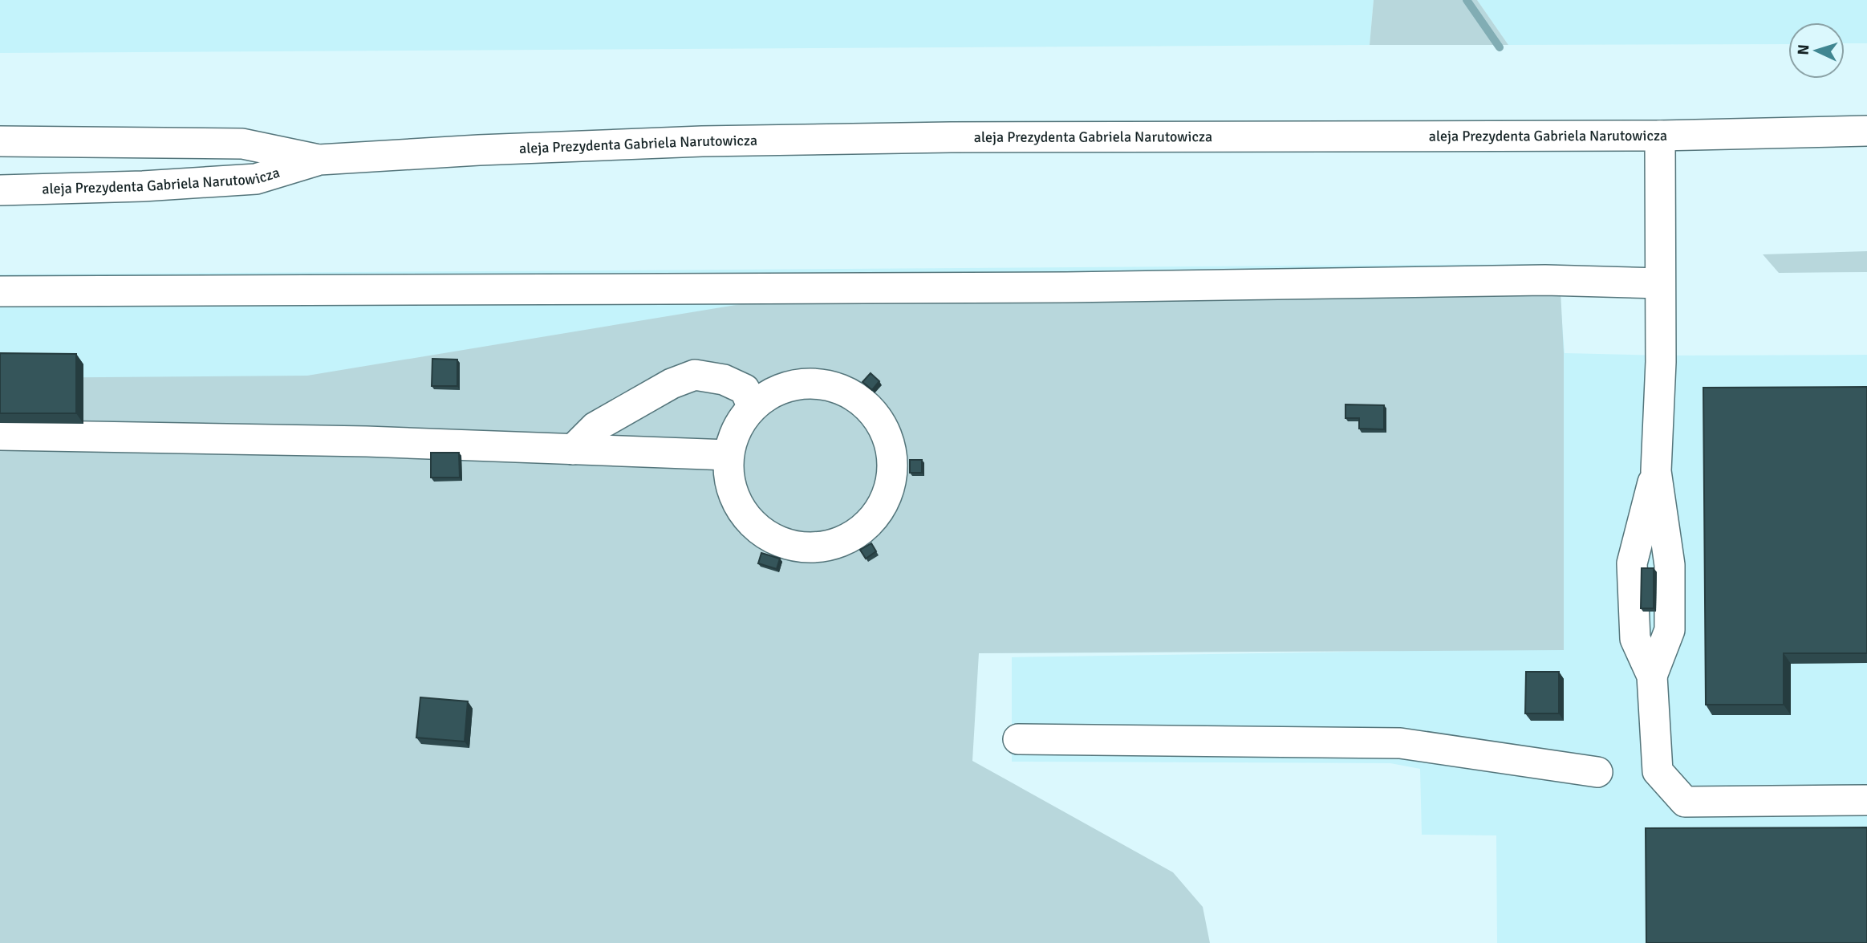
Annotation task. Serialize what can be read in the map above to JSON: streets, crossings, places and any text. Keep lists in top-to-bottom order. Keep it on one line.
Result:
{"streets":{"street":["aleja Prezydenta Gabriela Narutowicza"]},"north":"left"}
